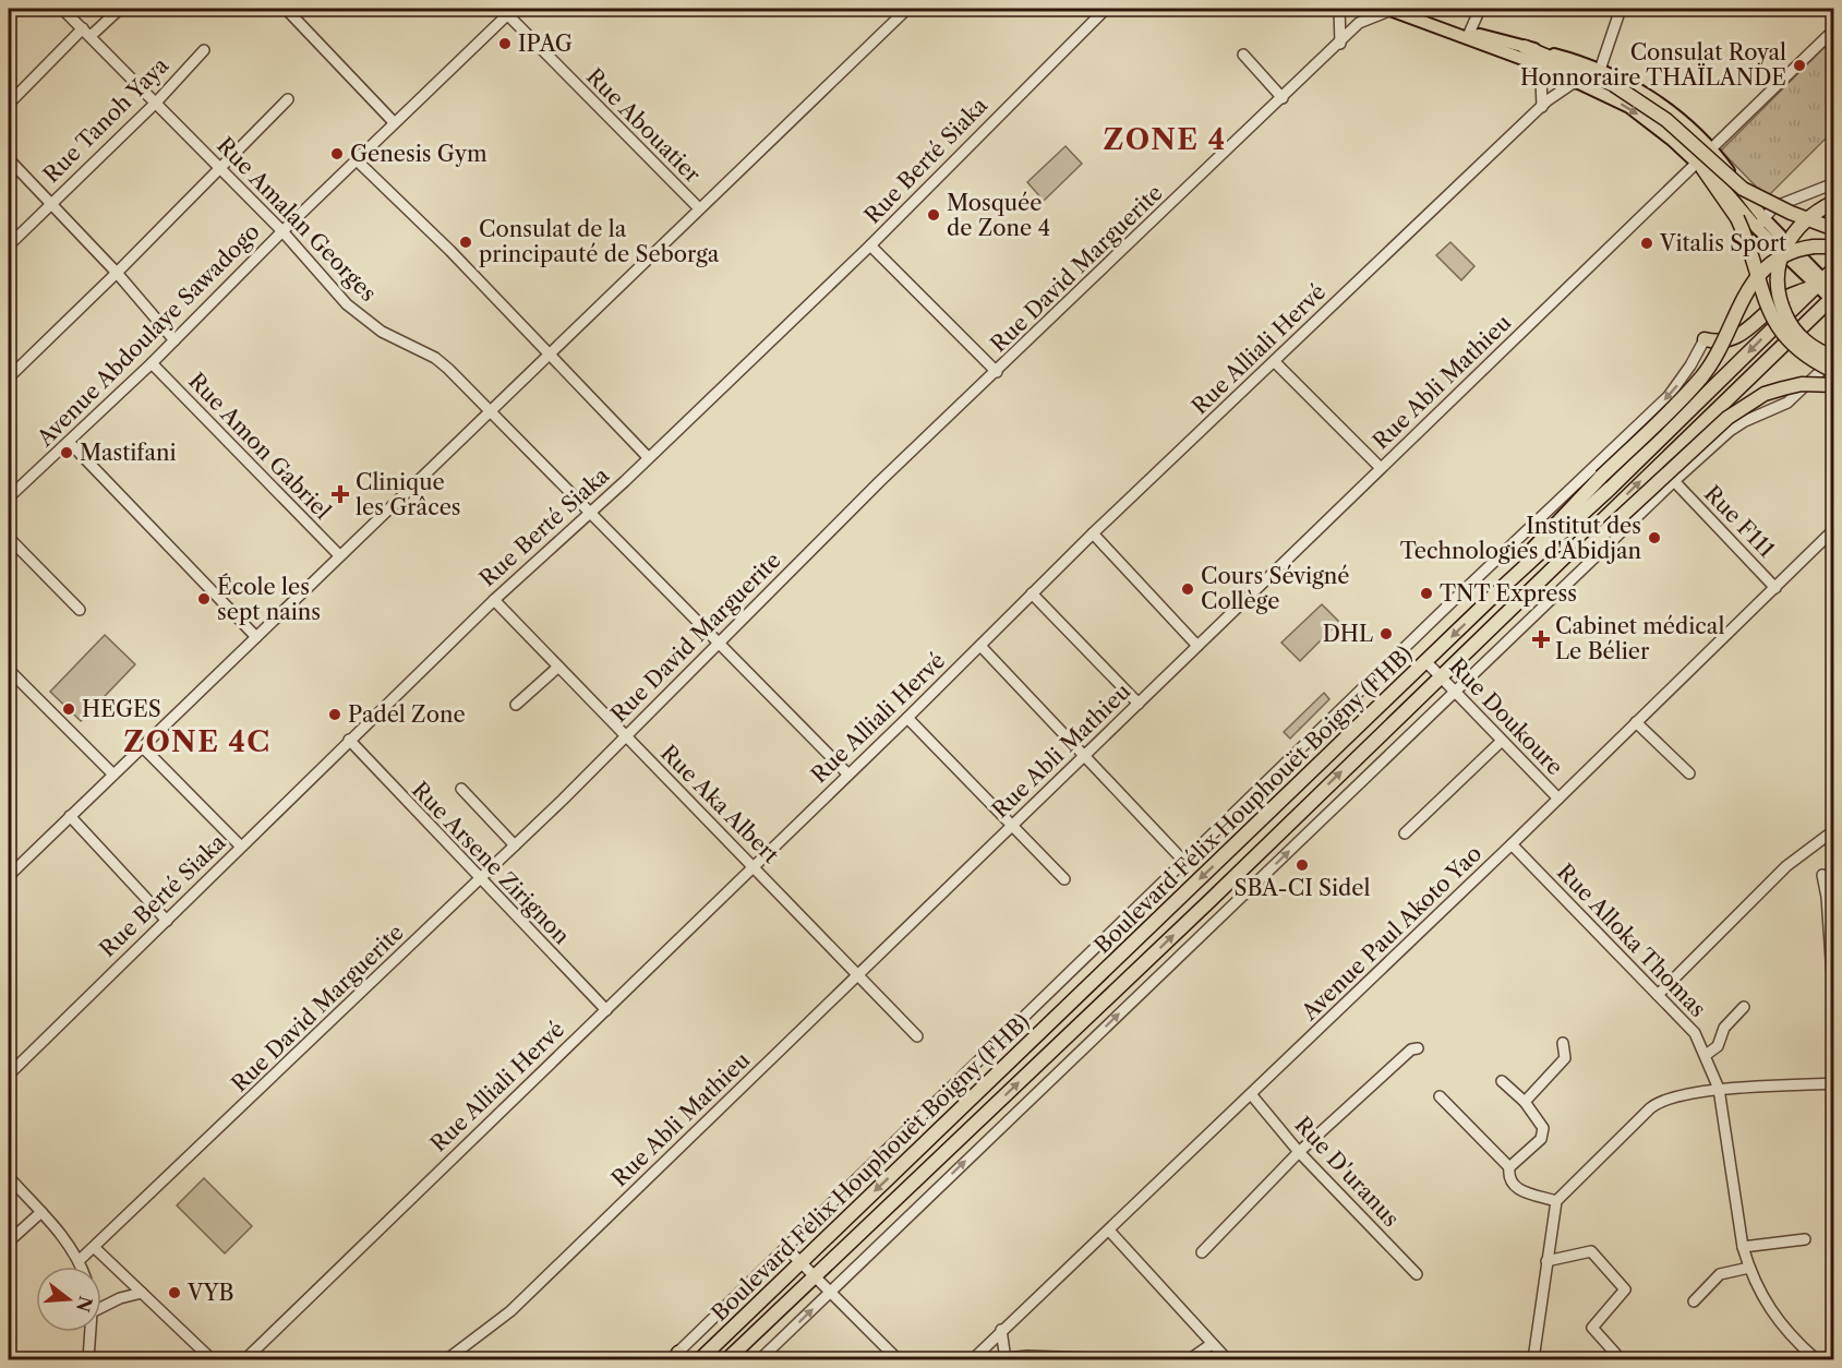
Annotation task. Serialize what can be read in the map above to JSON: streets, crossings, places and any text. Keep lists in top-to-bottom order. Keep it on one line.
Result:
{"streets":{"highway":["Boulevard Félix Houphouët Boigny (FHB)"],"street":["Rue Tanoh Yaya","Rue Abouatier","Rue Berté Siaka","Rue Amalan Georges","Rue David Marguerite","Avenue Abdoulaye Sawadogo","Rue Alliali Hervé","Rue Abli Mathieu","Rue Amon Gabriel","Rue F111","Rue Doukoure","Rue Aka Albert","Rue Arsene Zirignon","Avenue Paul Akoto Yao","Rue Alloka Thomas","Rue D'uranus"]},"crossings":[["Rue Tanoh Yaya","Rue Amalan Georges"],["Rue Abouatier","Avenue Abdoulaye Sawadogo"],["Rue Berté Siaka","Rue Amalan Georges"],["Rue Berté Siaka","Rue Aka Albert"],["Rue Berté Siaka","Rue Arsene Zirignon"],["Rue Amalan Georges","Rue David Marguerite"],["Rue Amalan Georges","Avenue Abdoulaye Sawadogo"],["Rue Amalan Georges","Rue Alliali Hervé"],["Rue David Marguerite","Rue Aka Albert"],["Rue David Marguerite","Rue Arsene Zirignon"],["Avenue Abdoulaye Sawadogo","Rue Amon Gabriel"],["Rue Alliali Hervé","Rue Aka Albert"],["Rue Alliali Hervé","Rue Arsene Zirignon"],["Rue Abli Mathieu","Rue Aka Albert"],["Rue F111","Avenue Paul Akoto Yao"],["Rue Doukoure","Boulevard Félix Houphouët Boigny (FHB)"],["Rue Doukoure","Avenue Paul Akoto Yao"],["Avenue Paul Akoto Yao","Rue Alloka Thomas"],["Avenue Paul Akoto Yao","Rue D'uranus"]],"districts":["ZONE 4","ZONE 4C"],"places":{"other":["IPAG","Consulat Royal Honnoraire THAÏLANDE","Genesis Gym","Mosquée de Zone 4","Consulat de la principauté de Seborga","Vitalis Sport","Mastifani","Institut des Technologies d'Abidjan","Cours Sévigné Collège","TNT Express","École les sept nains","DHL","HEGES","Padel Zone","SBA-CI Sidel","VYB"],"health":["Clinique les Grâces","Cabinet médical Le Bélier"]},"north":"right"}
